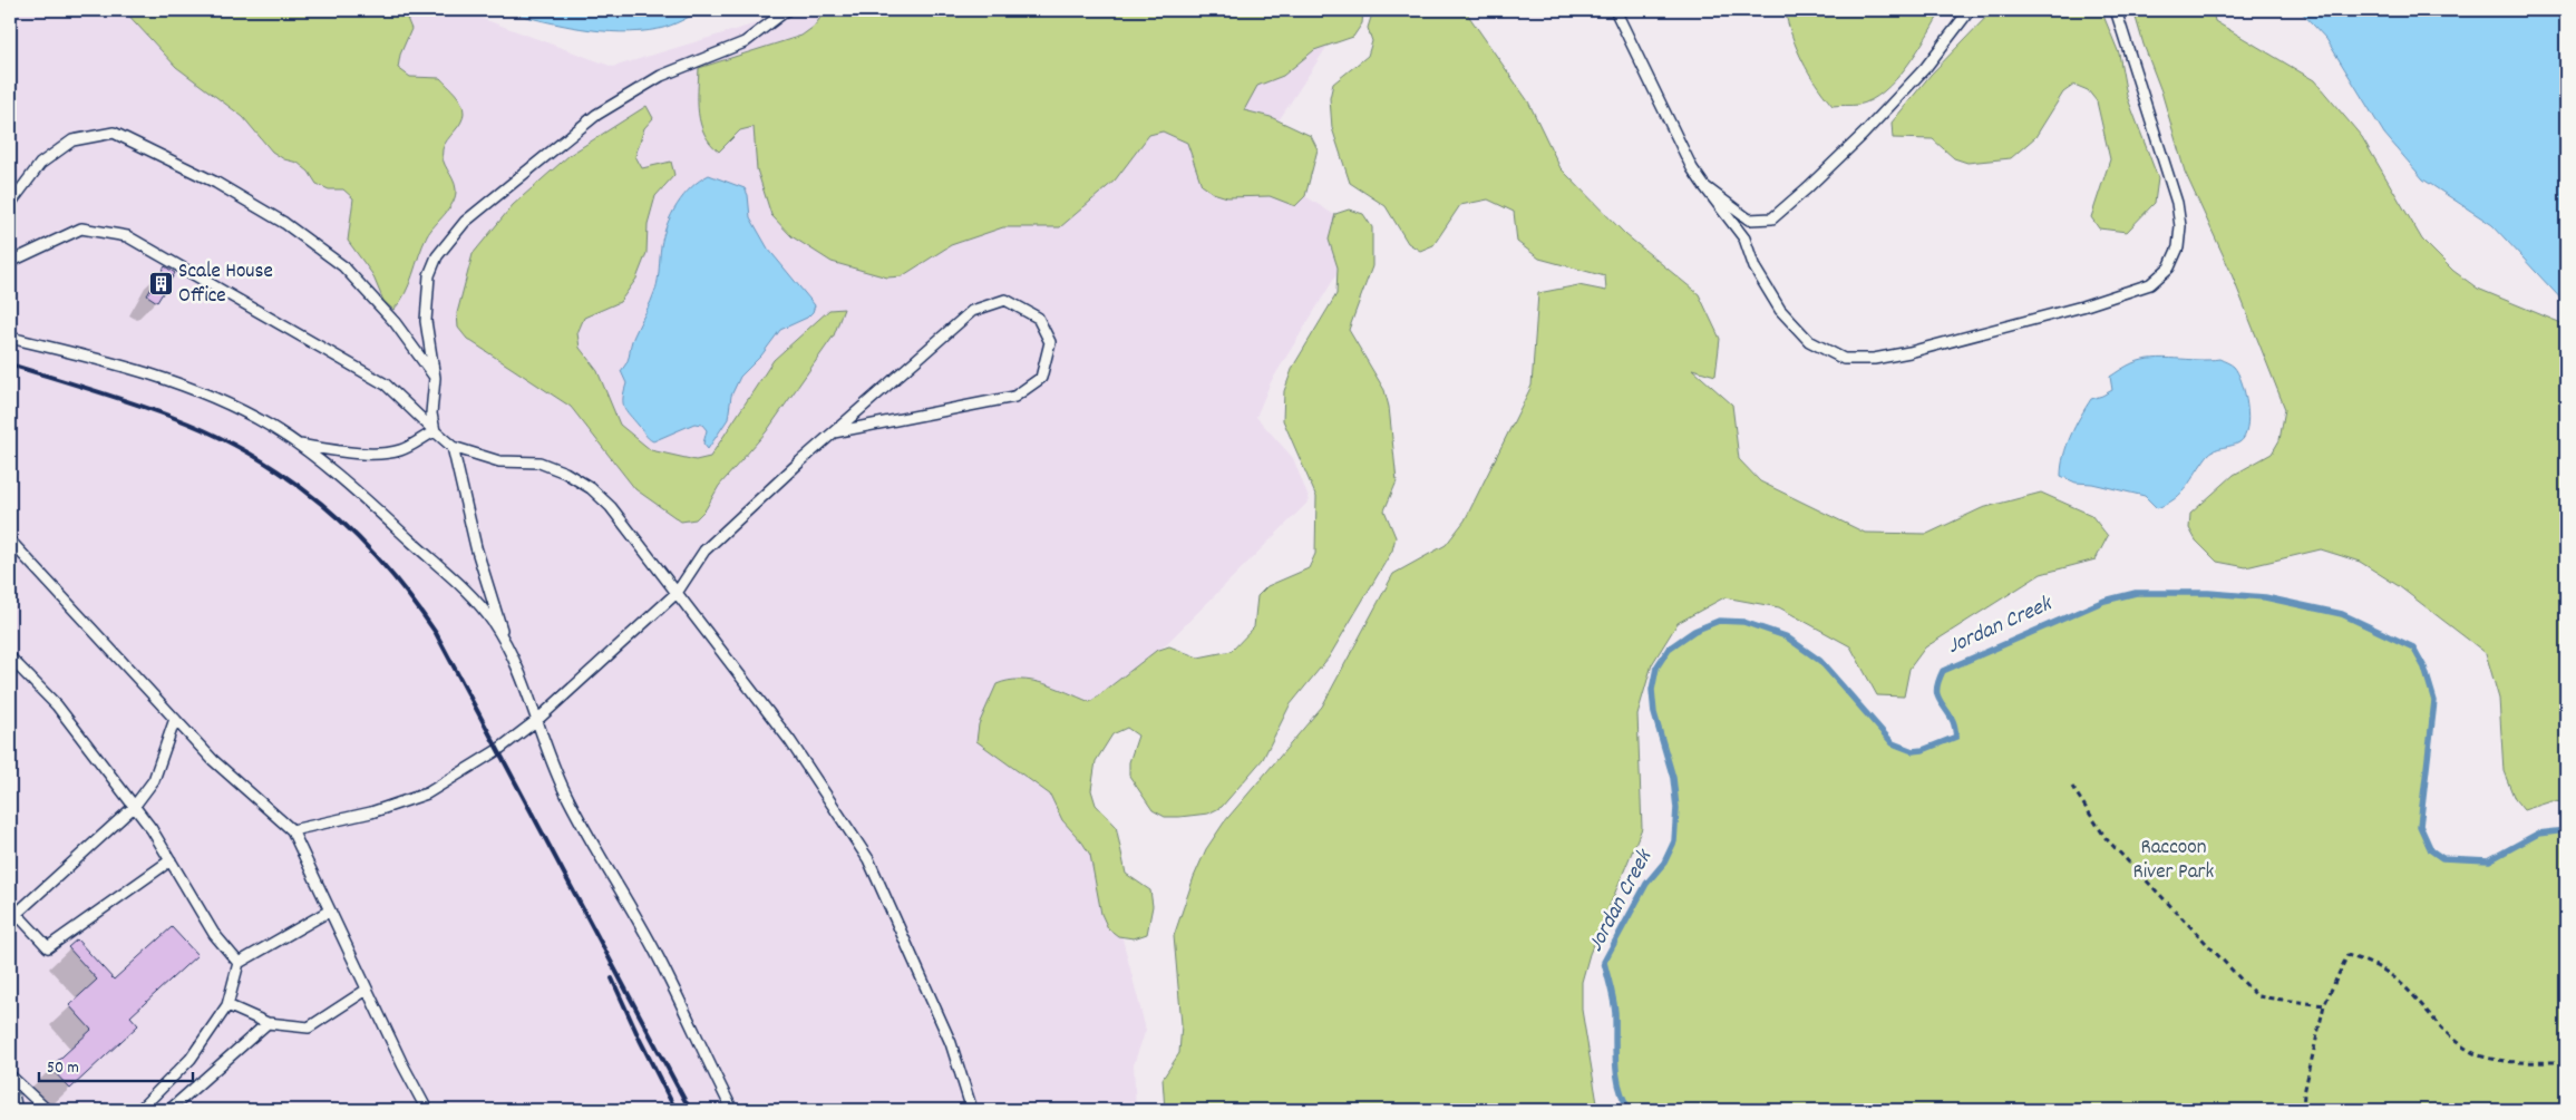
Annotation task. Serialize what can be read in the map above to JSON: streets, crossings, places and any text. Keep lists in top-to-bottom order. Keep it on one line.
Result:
{"water":["Jordan Creek"],"parks":["Raccoon River Park"],"places":{"building":["Scale House Office"]},"scale_bar":"50 m"}
